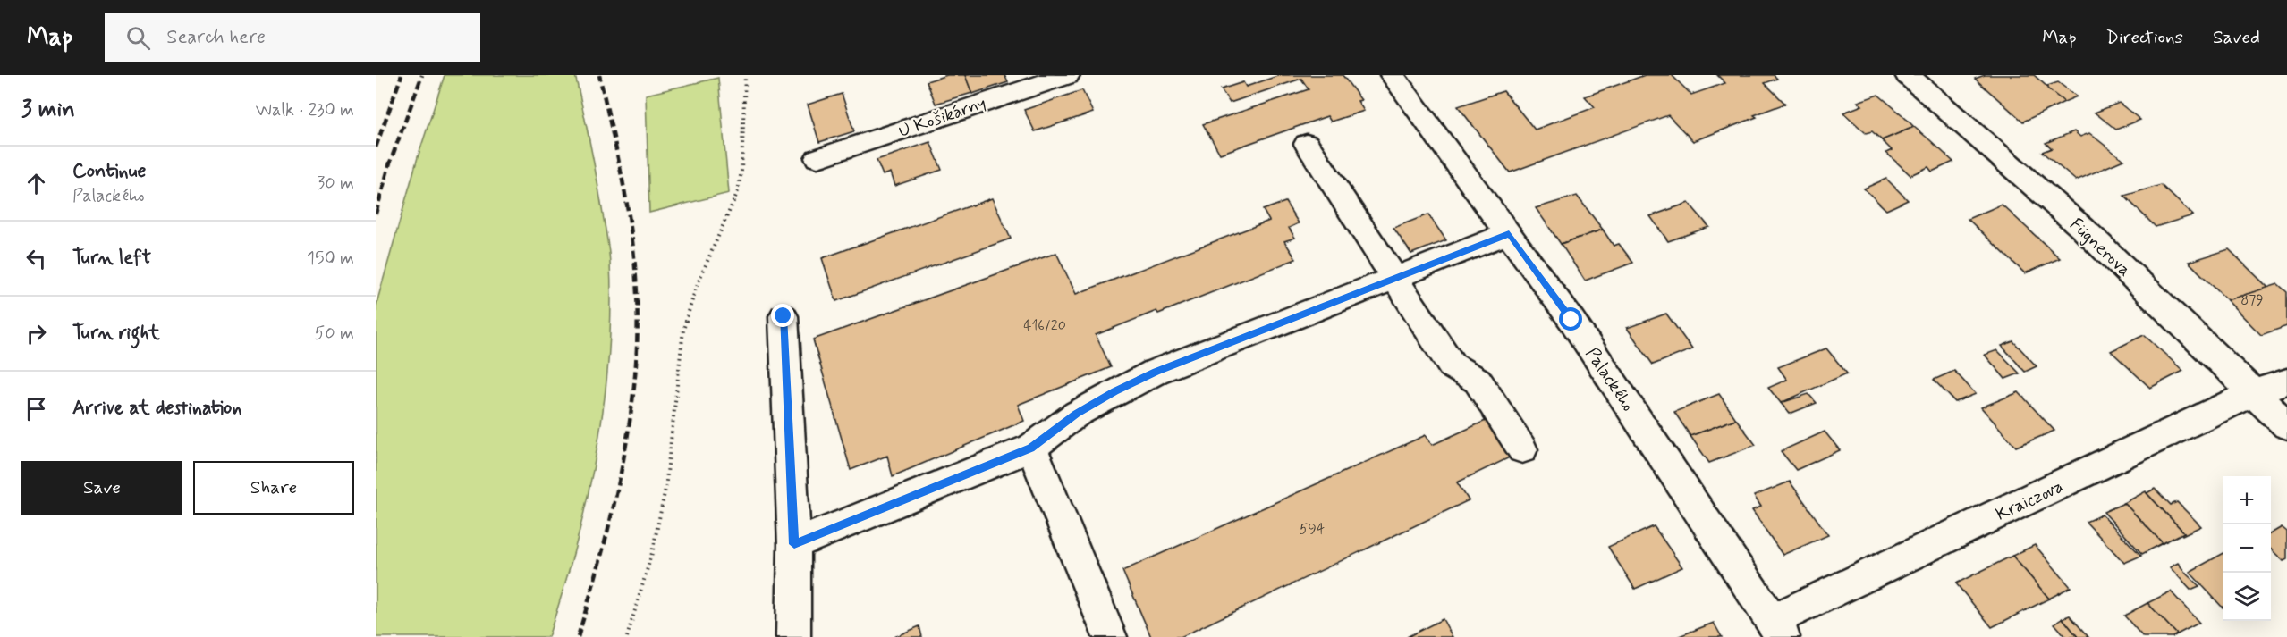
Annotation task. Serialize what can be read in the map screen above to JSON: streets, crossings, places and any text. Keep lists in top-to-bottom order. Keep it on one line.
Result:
{"streets":{"street":["U Košikárny","Fügnerova","Palackého","Kraiczova"]},"crossings":[["Fügnerova","Kraiczova"],["Palackého","Kraiczova"]],"house_numbers":["879","416/20","594"],"page":{"header":"Map","search":"Search here","nav":["Map","Directions","Saved"],"heading":["3 min","Walk · 230 m"],"list":[["Continue","Palackého","30 m"],["Turn left","150 m"],["Turn right","50 m"],"Arrive at destination"],"buttons":["Save","Share"],"map_buttons":["+","−"]}}
